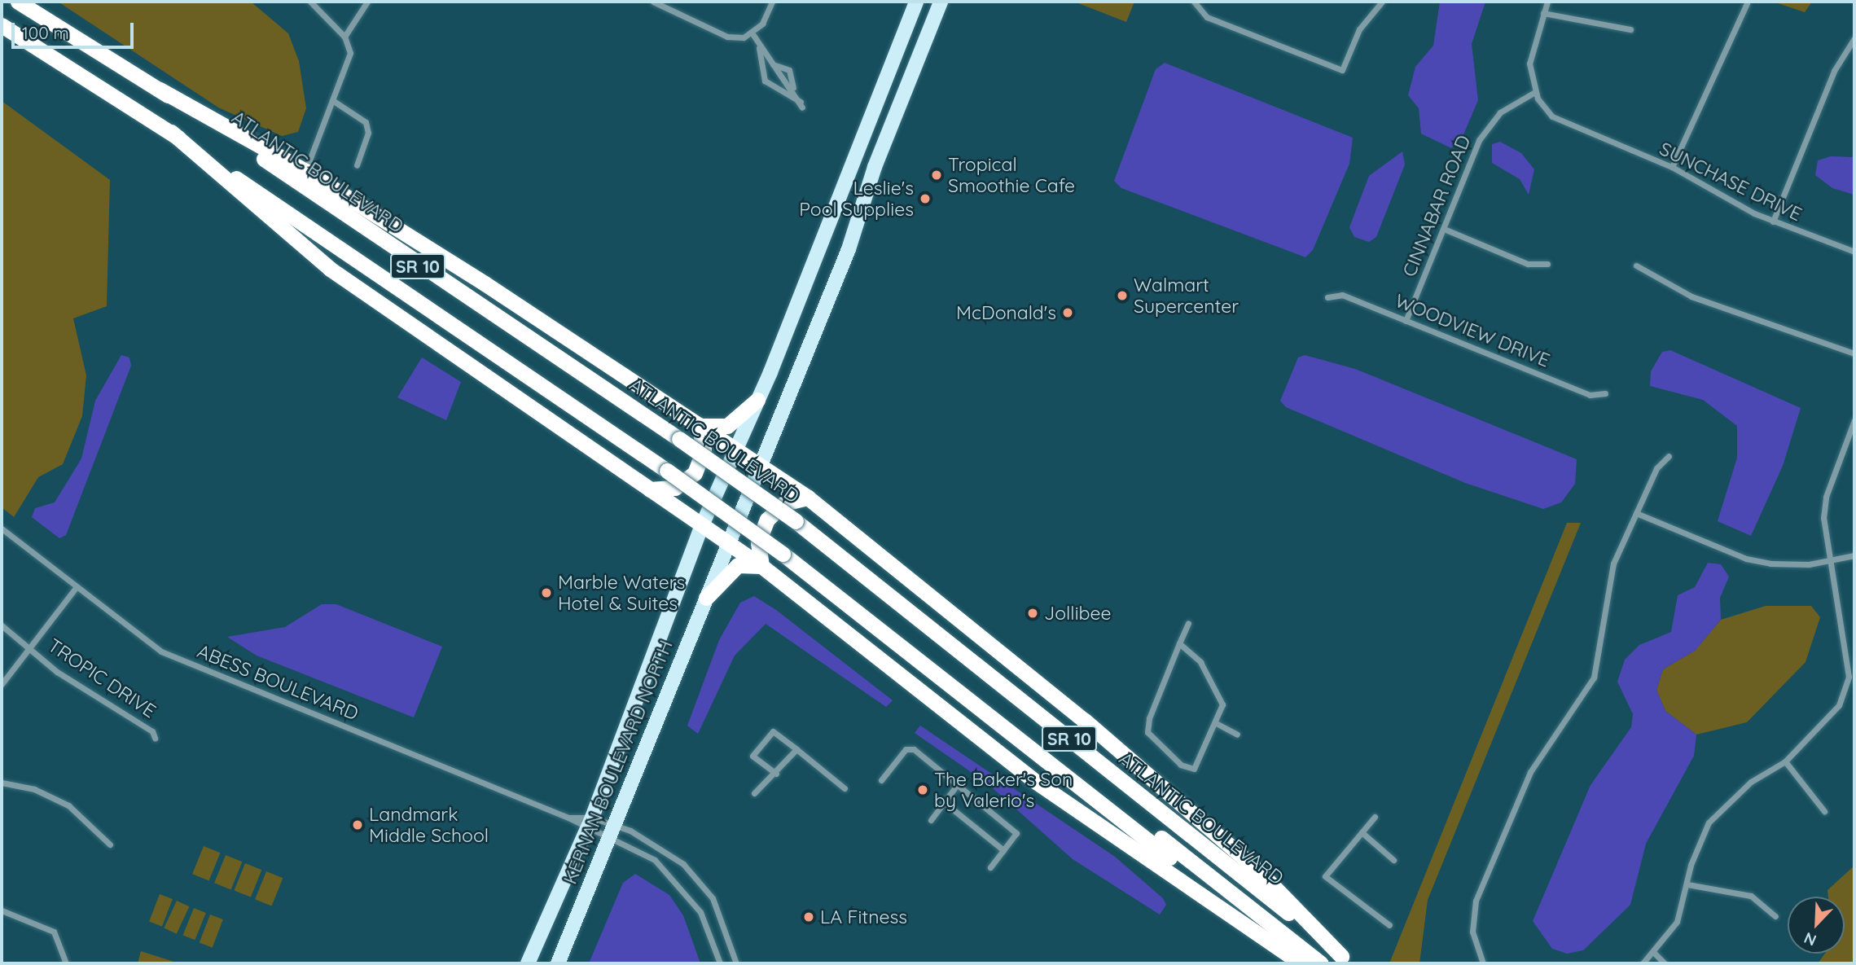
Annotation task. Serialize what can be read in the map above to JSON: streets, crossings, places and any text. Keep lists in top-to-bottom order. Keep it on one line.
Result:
{"streets":{"highway":["ATLANTIC BOULEVARD","SR 10"],"main road":["KERNAN BOULEVARD NORTH"],"street":["SUNCHASE DRIVE","CINNABAR ROAD","WOODVIEW DRIVE","TROPIC DRIVE","ABESS BOULEVARD"]},"crossings":[["SUNCHASE DRIVE","CINNABAR ROAD"],["CINNABAR ROAD","WOODVIEW DRIVE"],["ABESS BOULEVARD","KERNAN BOULEVARD NORTH"]],"places":["Tropical Smoothie Cafe","Leslie's Pool Supplies","Walmart Supercenter","McDonald's","Marble Waters Hotel & Suites","Jollibee","The Baker's Son by Valerio's","Landmark Middle School","LA Fitness"],"scale_bar":"100 m","north":"bottom left"}
